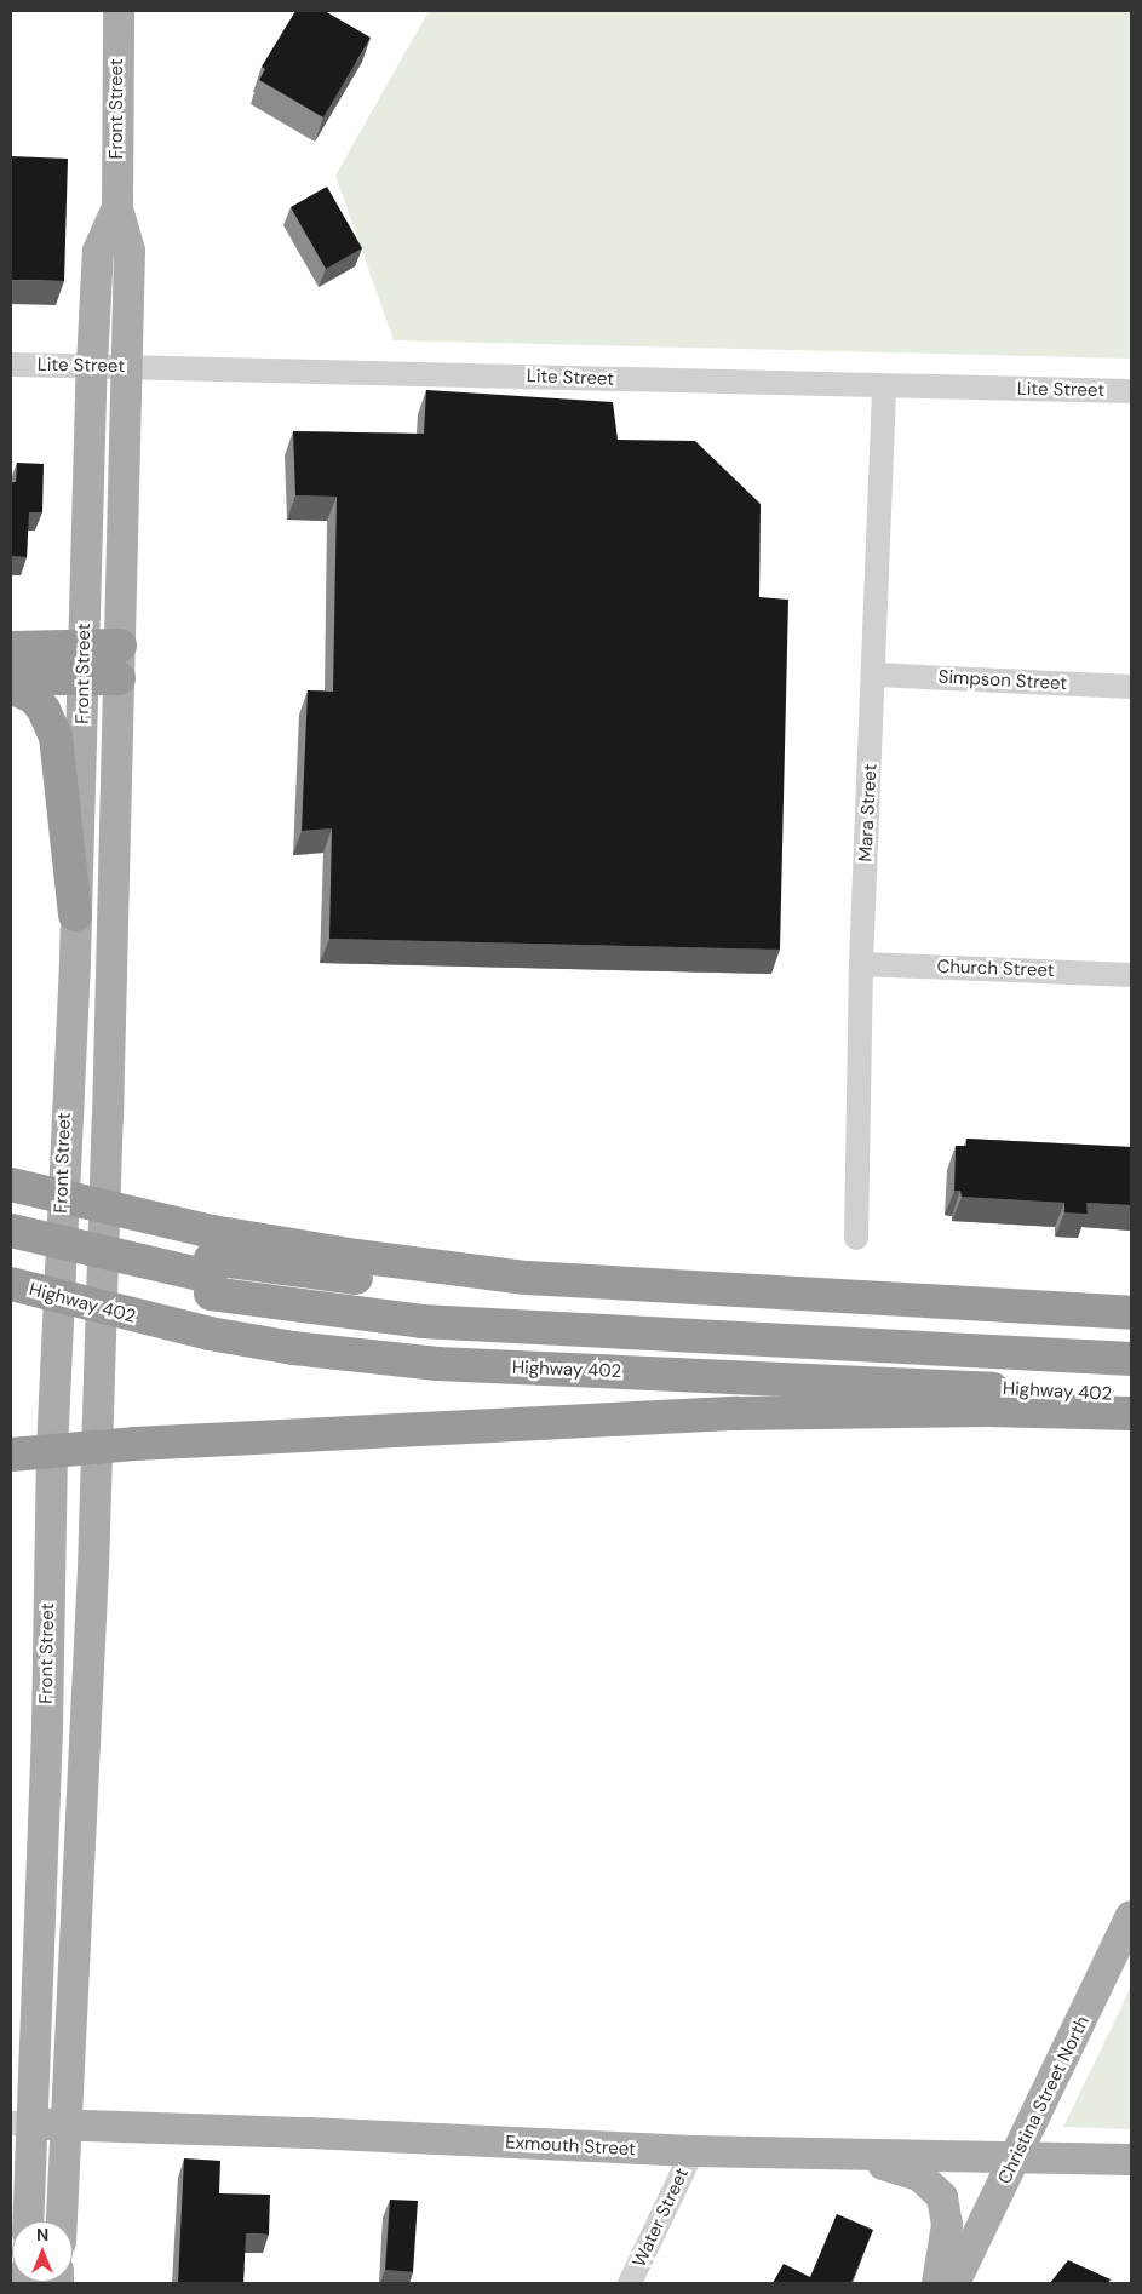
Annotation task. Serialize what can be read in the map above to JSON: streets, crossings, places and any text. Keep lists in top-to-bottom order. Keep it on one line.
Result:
{"streets":{"highway":["Highway 402"],"main road":["Front Street","Christina Street North","Exmouth Street"],"street":["Lite Street","Simpson Street","Mara Street","Church Street","Water Street"]},"crossings":[["Front Street","Lite Street"],["Front Street","Exmouth Street"],["Lite Street","Mara Street"],["Simpson Street","Mara Street"],["Mara Street","Church Street"],["Christina Street North","Exmouth Street"],["Exmouth Street","Water Street"]],"north":"top"}
